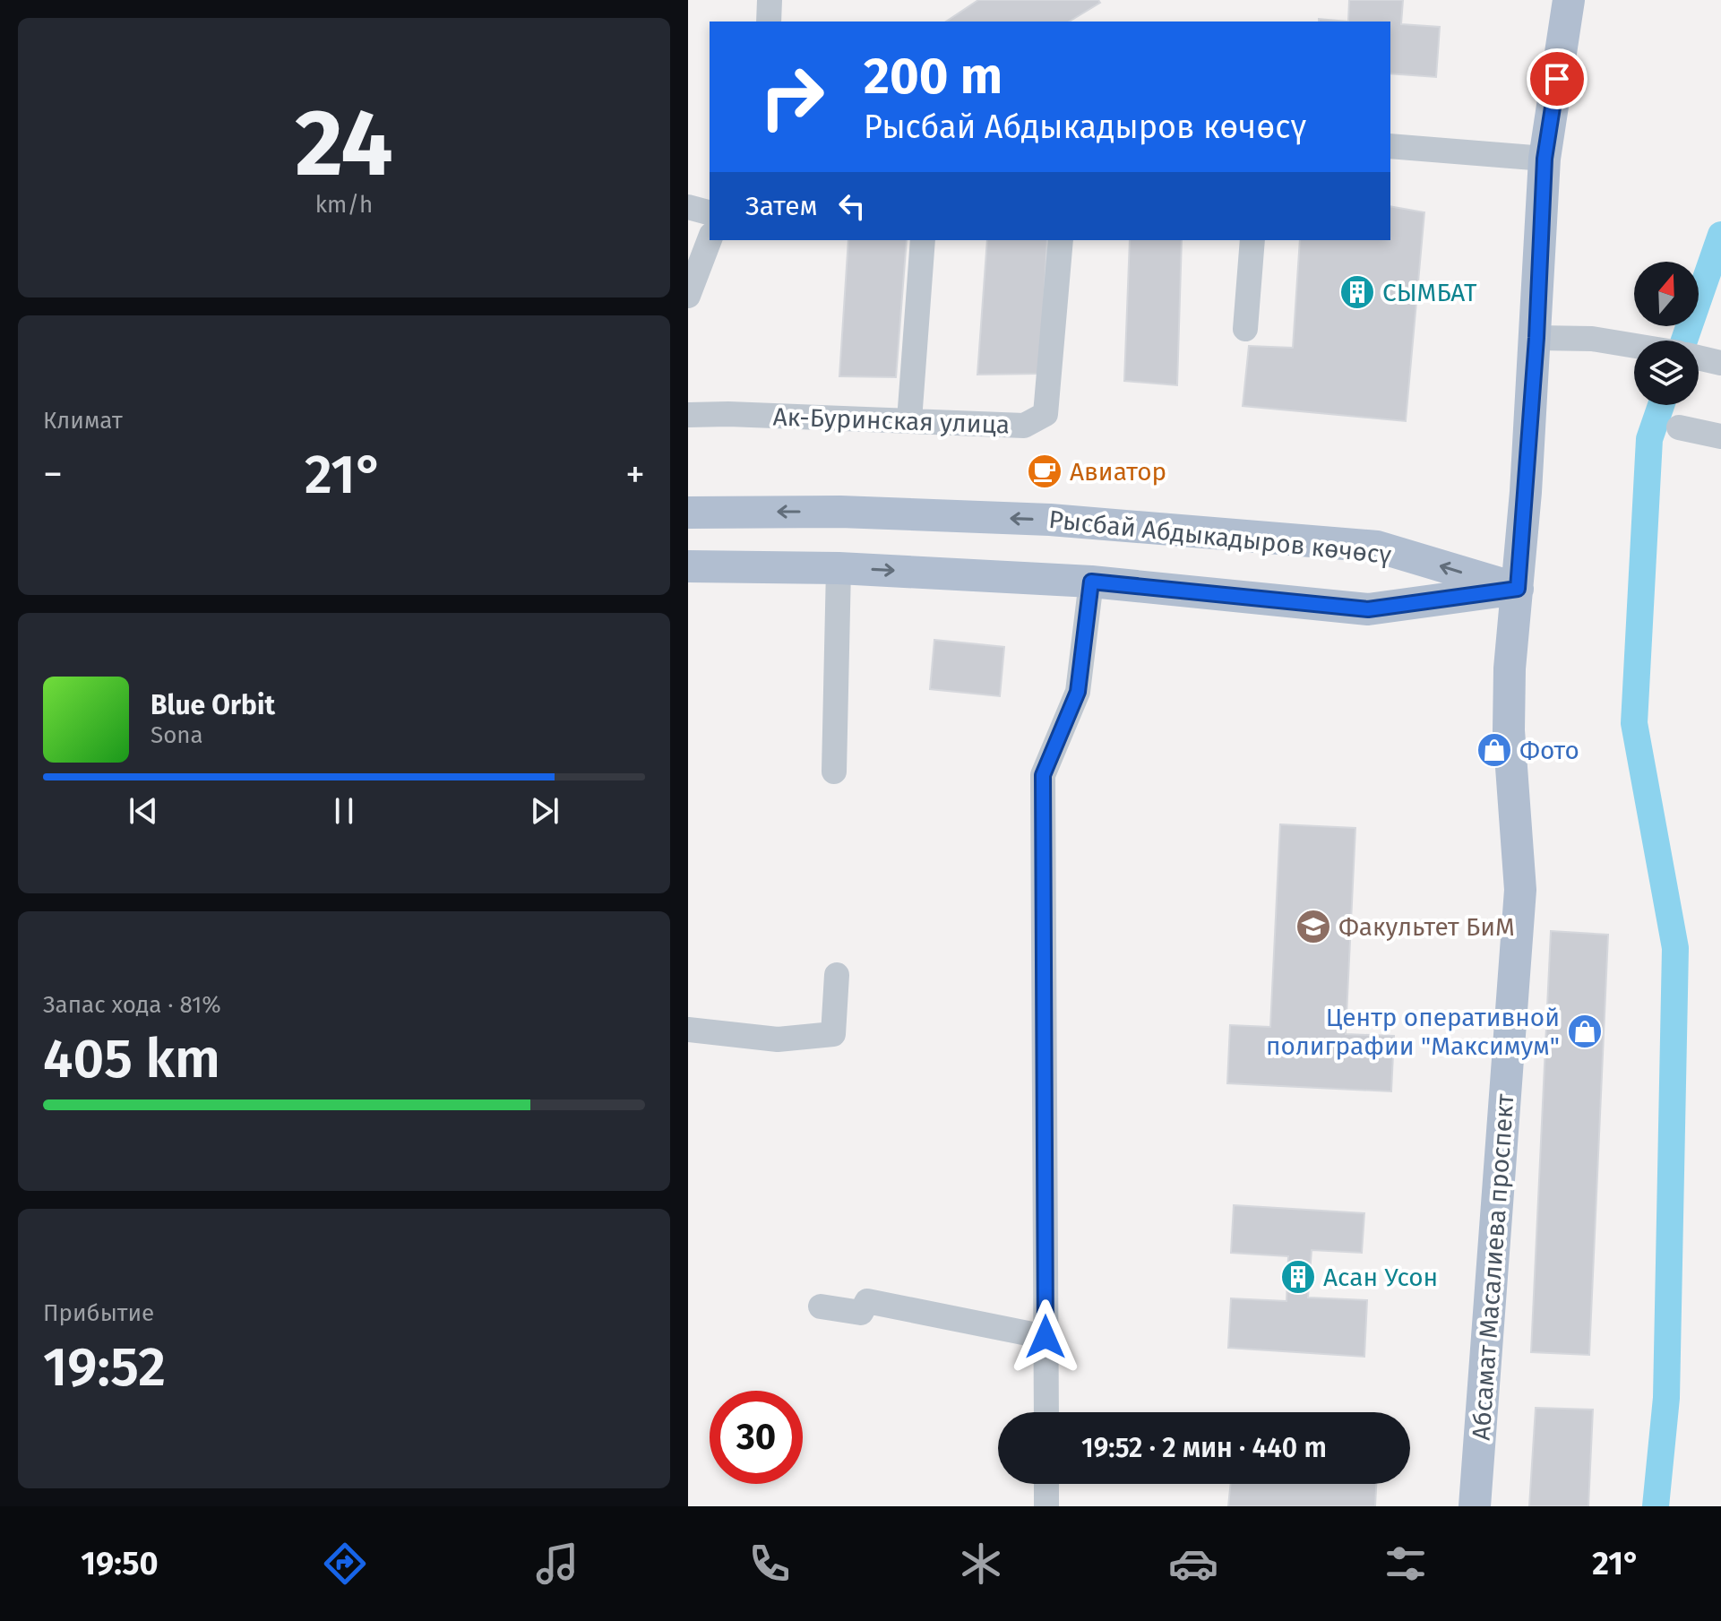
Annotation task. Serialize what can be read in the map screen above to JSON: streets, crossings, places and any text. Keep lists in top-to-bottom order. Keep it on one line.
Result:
{"streets":{"main road":["Рысбай Абдыкадыров көчөсү","Абсамат Масалиева проспект"],"street":["Ак-Буринская улица"]},"crossings":[["Рысбай Абдыкадыров көчөсү","Абсамат Масалиева проспект"]],"places":{"building":["СЫМБАТ","Асан Усон"],"cafe":["Авиатор"],"shop":["Фото","Центр оперативной полиграфии \"Максимум\""],"school or university":["Факультет БиМ"]},"north":"top","page":{"tile":[["24","km/h"],"Климат",["Запас хода · 81%","405 km"],["Прибытие","19:52"]],"turn":["200 m","Рысбай Абдыкадыров көчөсү"],"then":"Затем","heat":["−","21°","+"],"song":["Blue Orbit","Sona"],"limit":"30","trip":"19:52 · 2 мин · 440 m","tabs":["19:50","21°"]}}
